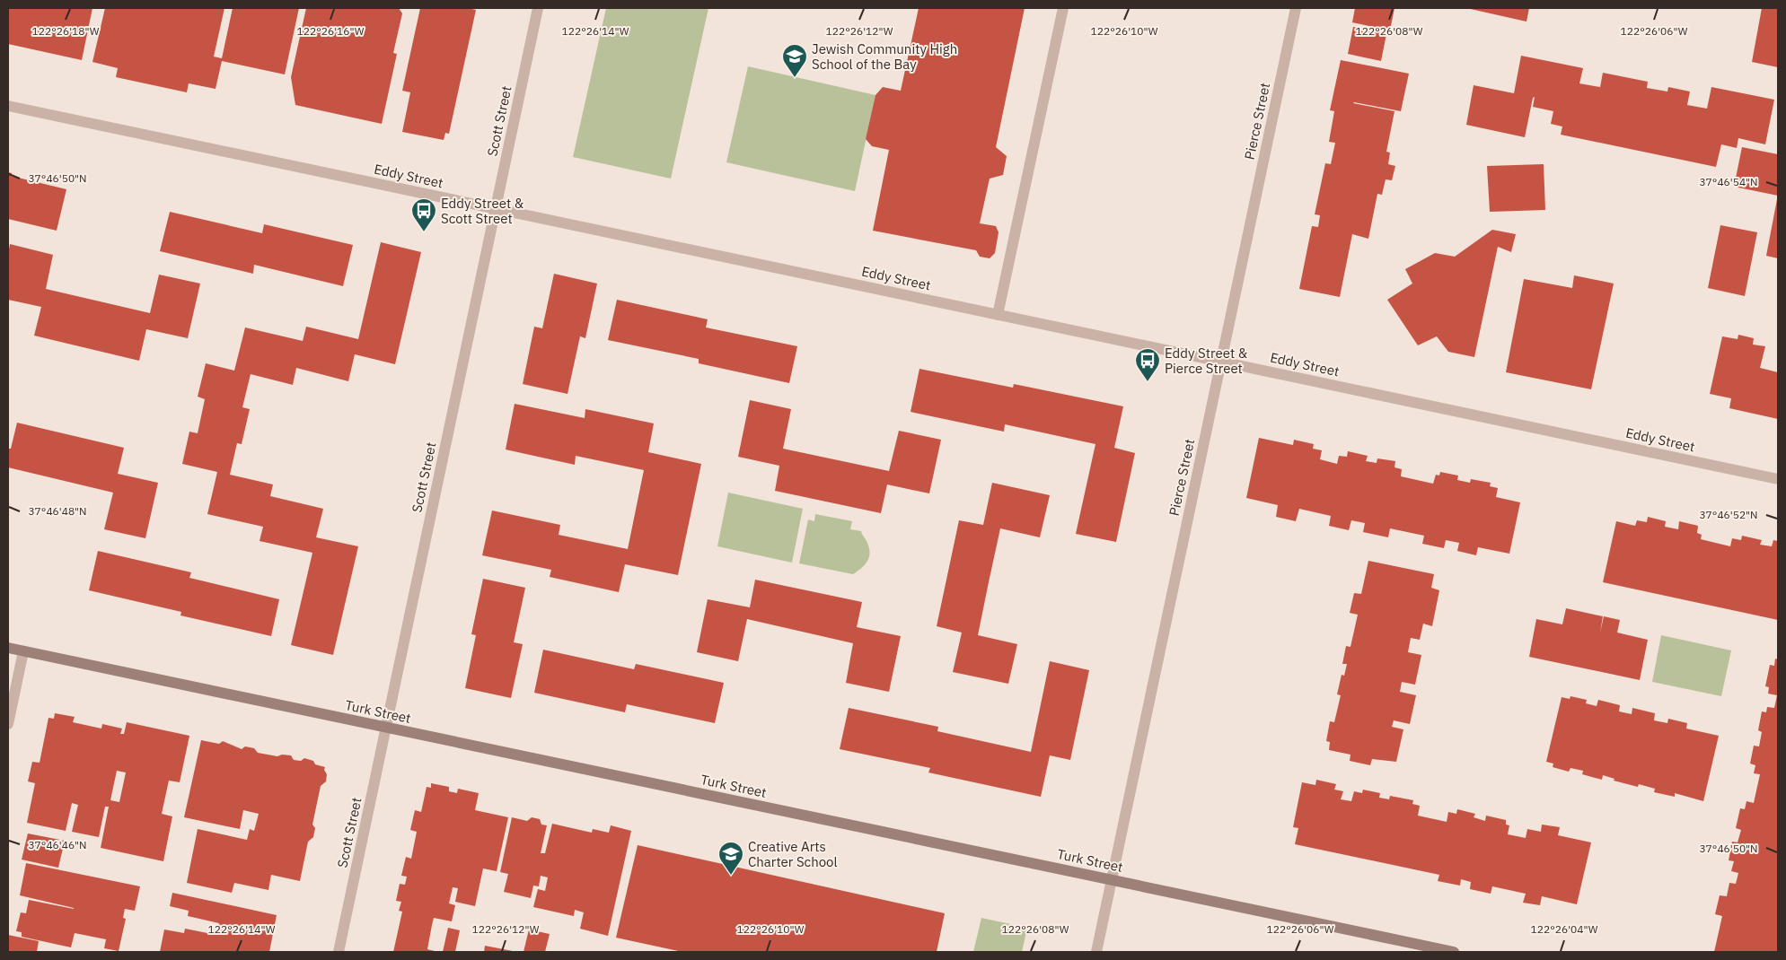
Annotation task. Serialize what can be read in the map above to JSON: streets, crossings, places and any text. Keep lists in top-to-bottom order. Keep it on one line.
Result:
{"streets":{"main road":["Turk Street"],"street":["Scott Street","Pierce Street","Eddy Street"]},"crossings":[["Scott Street","Eddy Street"],["Scott Street","Turk Street"],["Pierce Street","Eddy Street"],["Pierce Street","Turk Street"]],"places":{"school or university":["Jewish Community High School of the Bay","Creative Arts Charter School"],"bus stop":["Eddy Street & Scott Street","Eddy Street & Pierce Street"]},"coordinates":["122°26'18\"W","122°26'16\"W","122°26'14\"W","122°26'12\"W","122°26'10\"W","122°26'08\"W","122°26'06\"W","37°46'50\"N","37°46'54\"N","37°46'48\"N","37°46'52\"N","37°46'46\"N","122°26'04\"W"]}
